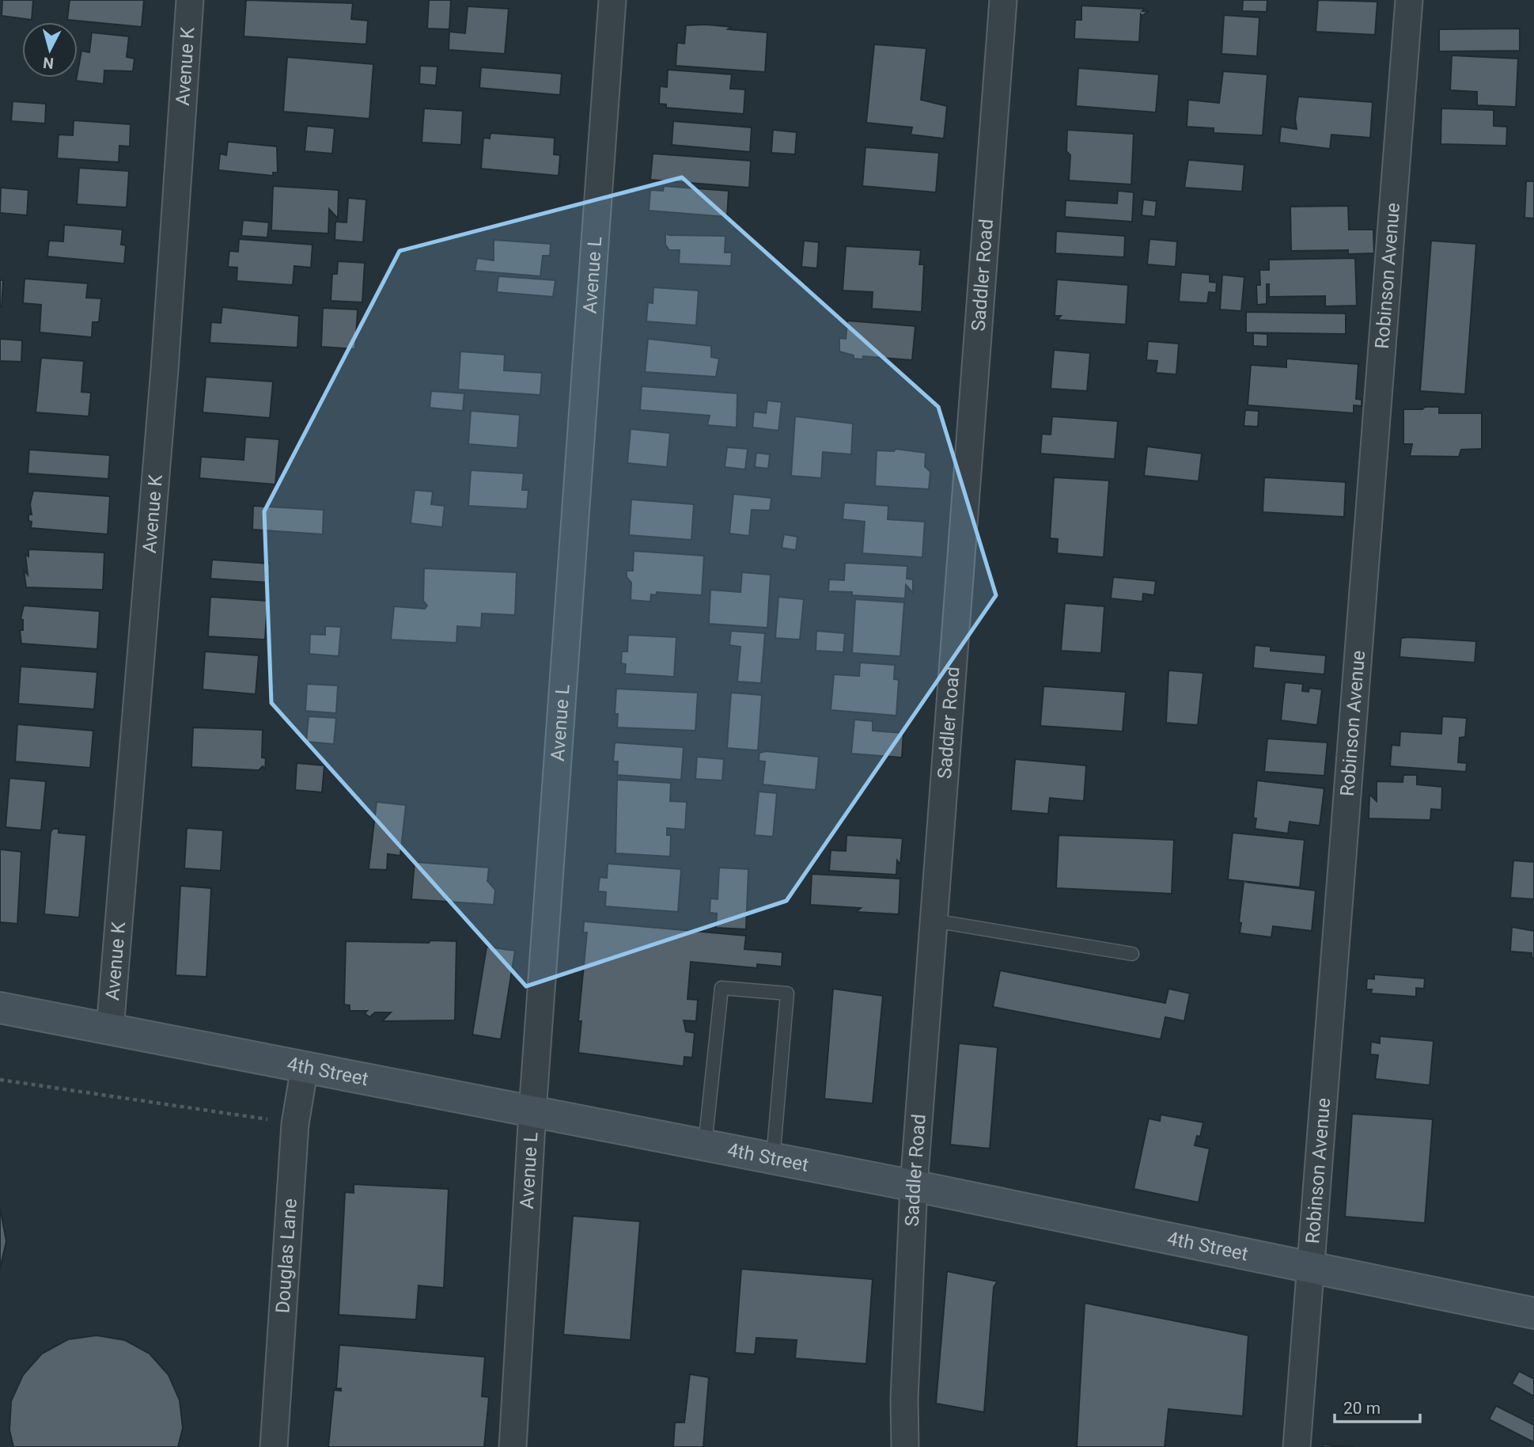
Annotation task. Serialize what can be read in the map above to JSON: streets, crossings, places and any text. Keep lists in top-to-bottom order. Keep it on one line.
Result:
{"streets":{"main road":["4th Street"],"street":["Avenue K","Avenue L","Saddler Road","Robinson Avenue","Douglas Lane"]},"crossings":[["Avenue K","4th Street"],["Avenue L","4th Street"],["Saddler Road","4th Street"],["Robinson Avenue","4th Street"],["4th Street","Douglas Lane"]],"scale_bar":"20 m","north":"bottom"}
